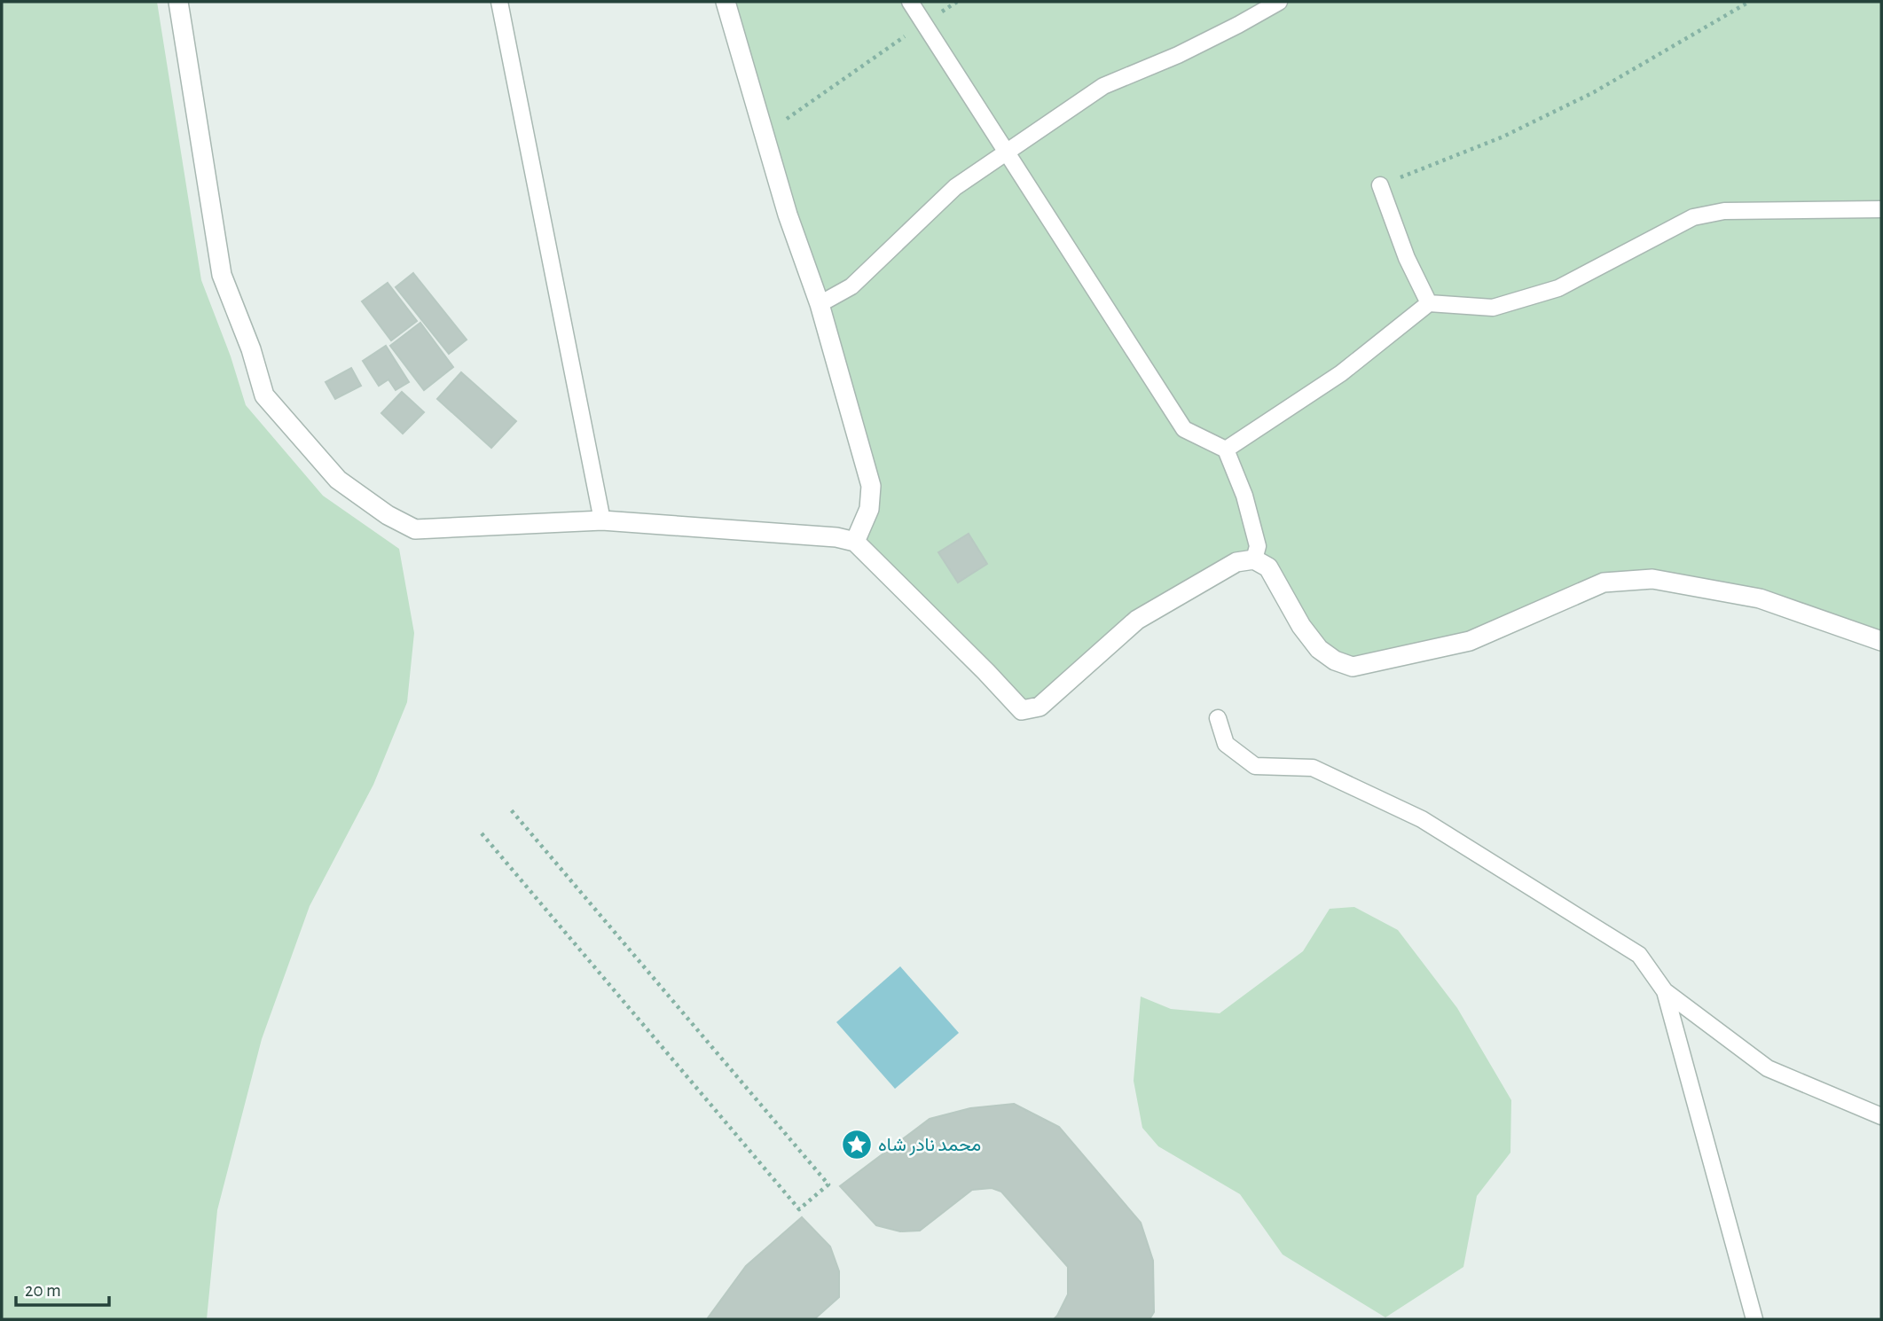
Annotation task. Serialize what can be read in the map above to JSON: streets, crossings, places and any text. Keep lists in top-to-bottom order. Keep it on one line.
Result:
{"places":{"place":["محمد نادر شاه"]},"scale_bar":"20 m"}
